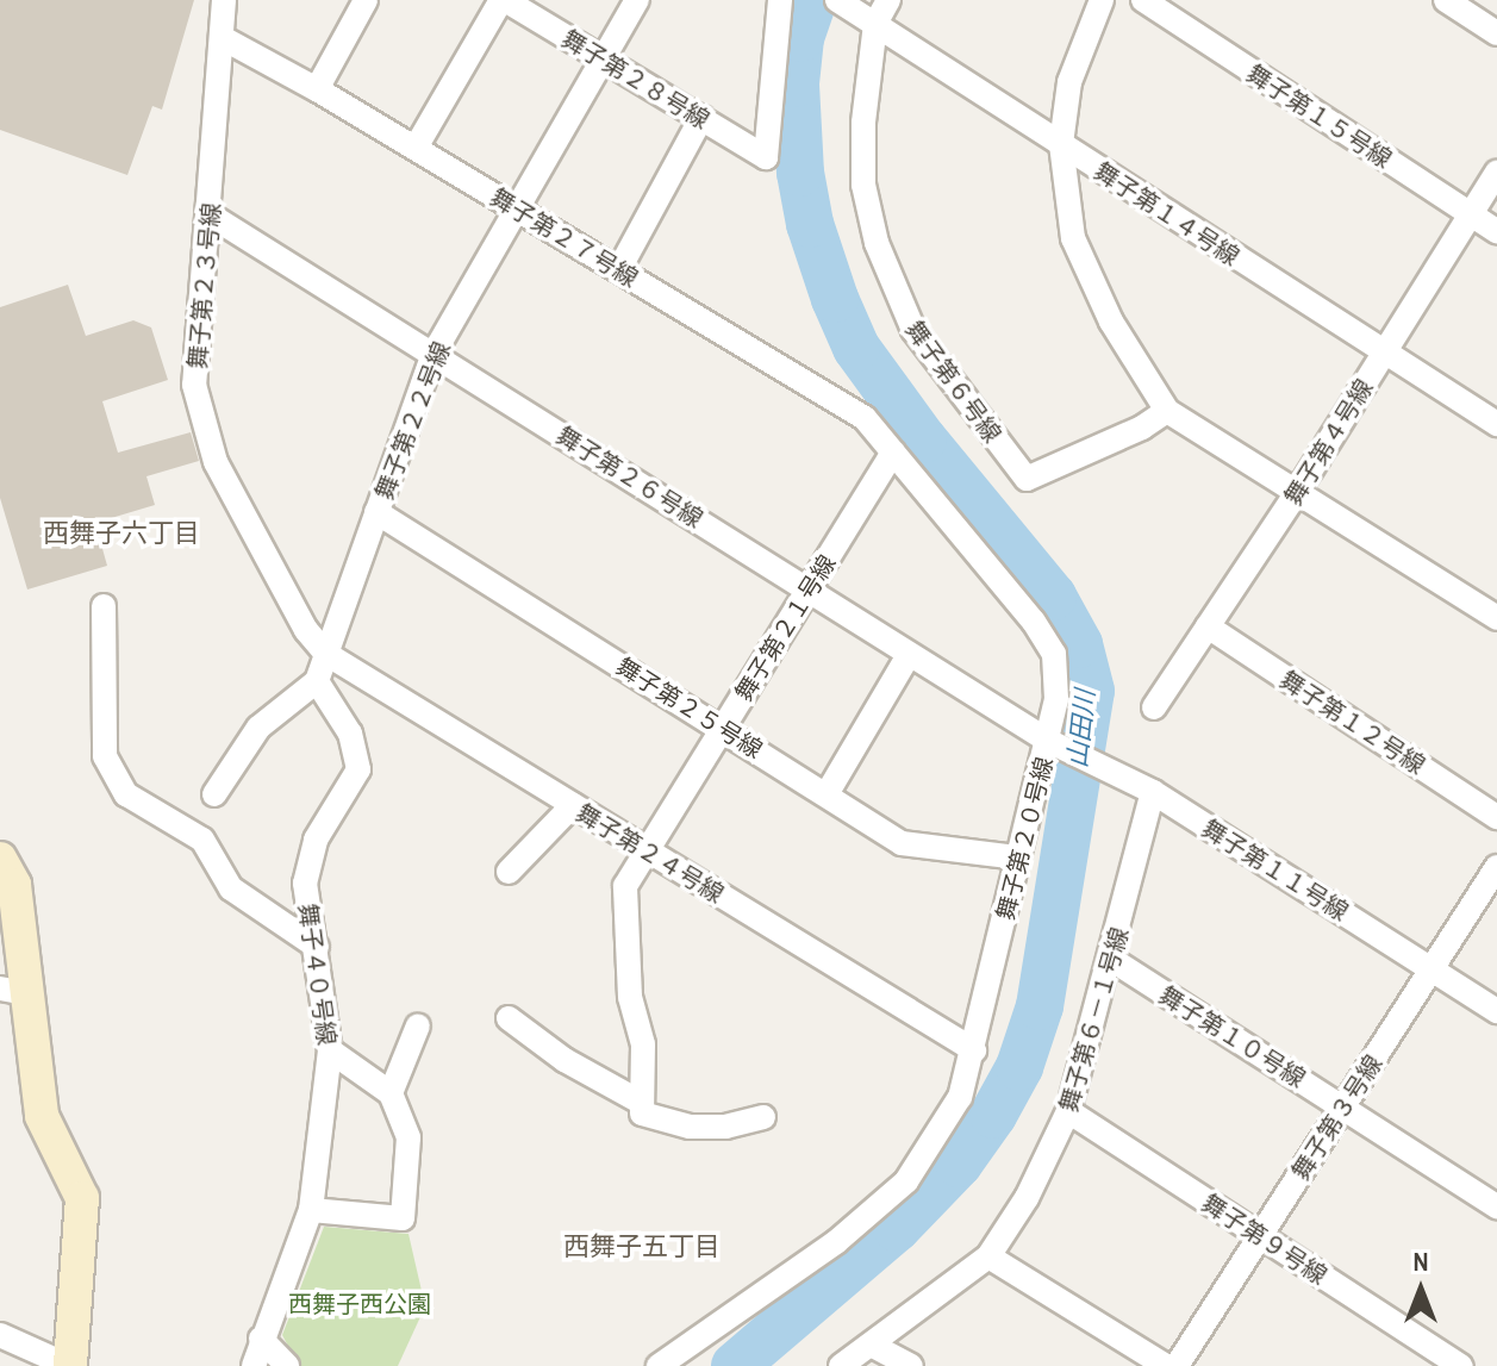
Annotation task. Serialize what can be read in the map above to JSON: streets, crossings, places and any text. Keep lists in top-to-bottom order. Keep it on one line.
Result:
{"streets":{"street":["舞子第２８号線","舞子第１５号線","舞子第１４号線","舞子第２７号線","舞子第２３号線","舞子第６号線","舞子第２２号線","舞子第４号線","舞子第２６号線","舞子第２１号線","舞子第２５号線","舞子第１２号線","舞子第２０号線","舞子第２４号線","舞子第１１号線","舞子４０号線","舞子第６－１号線","舞子第１０号線","舞子第３号線","舞子第９号線"]},"crossings":[["舞子第２８号線","舞子第２２号線"],["舞子第１５号線","舞子第４号線"],["舞子第１４号線","舞子第６号線"],["舞子第１４号線","舞子第４号線"],["舞子第２７号線","舞子第２３号線"],["舞子第２７号線","舞子第２２号線"],["舞子第２７号線","舞子第２１号線"],["舞子第２７号線","舞子第２０号線"],["舞子第２３号線","舞子第２２号線"],["舞子第２３号線","舞子第２６号線"],["舞子第２３号線","舞子第２４号線"],["舞子第２２号線","舞子第２６号線"],["舞子第２２号線","舞子第２５号線"],["舞子第２２号線","舞子第２４号線"],["舞子第４号線","舞子第１２号線"],["舞子第２６号線","舞子第２１号線"],["舞子第２６号線","舞子第２０号線"],["舞子第２６号線","舞子第１１号線"],["舞子第２１号線","舞子第２５号線"],["舞子第２１号線","舞子第２０号線"],["舞子第２１号線","舞子第２４号線"],["舞子第２５号線","舞子第２０号線"],["舞子第２０号線","舞子第２４号線"],["舞子第２０号線","舞子第１１号線"],["舞子第１１号線","舞子第６－１号線"],["舞子第１１号線","舞子第３号線"],["舞子第６－１号線","舞子第１０号線"],["舞子第６－１号線","舞子第９号線"],["舞子第１０号線","舞子第３号線"],["舞子第３号線","舞子第９号線"]],"districts":["西舞子六丁目","西舞子五丁目"],"water":["山田川"],"parks":["西舞子西公園"],"north":"top"}
